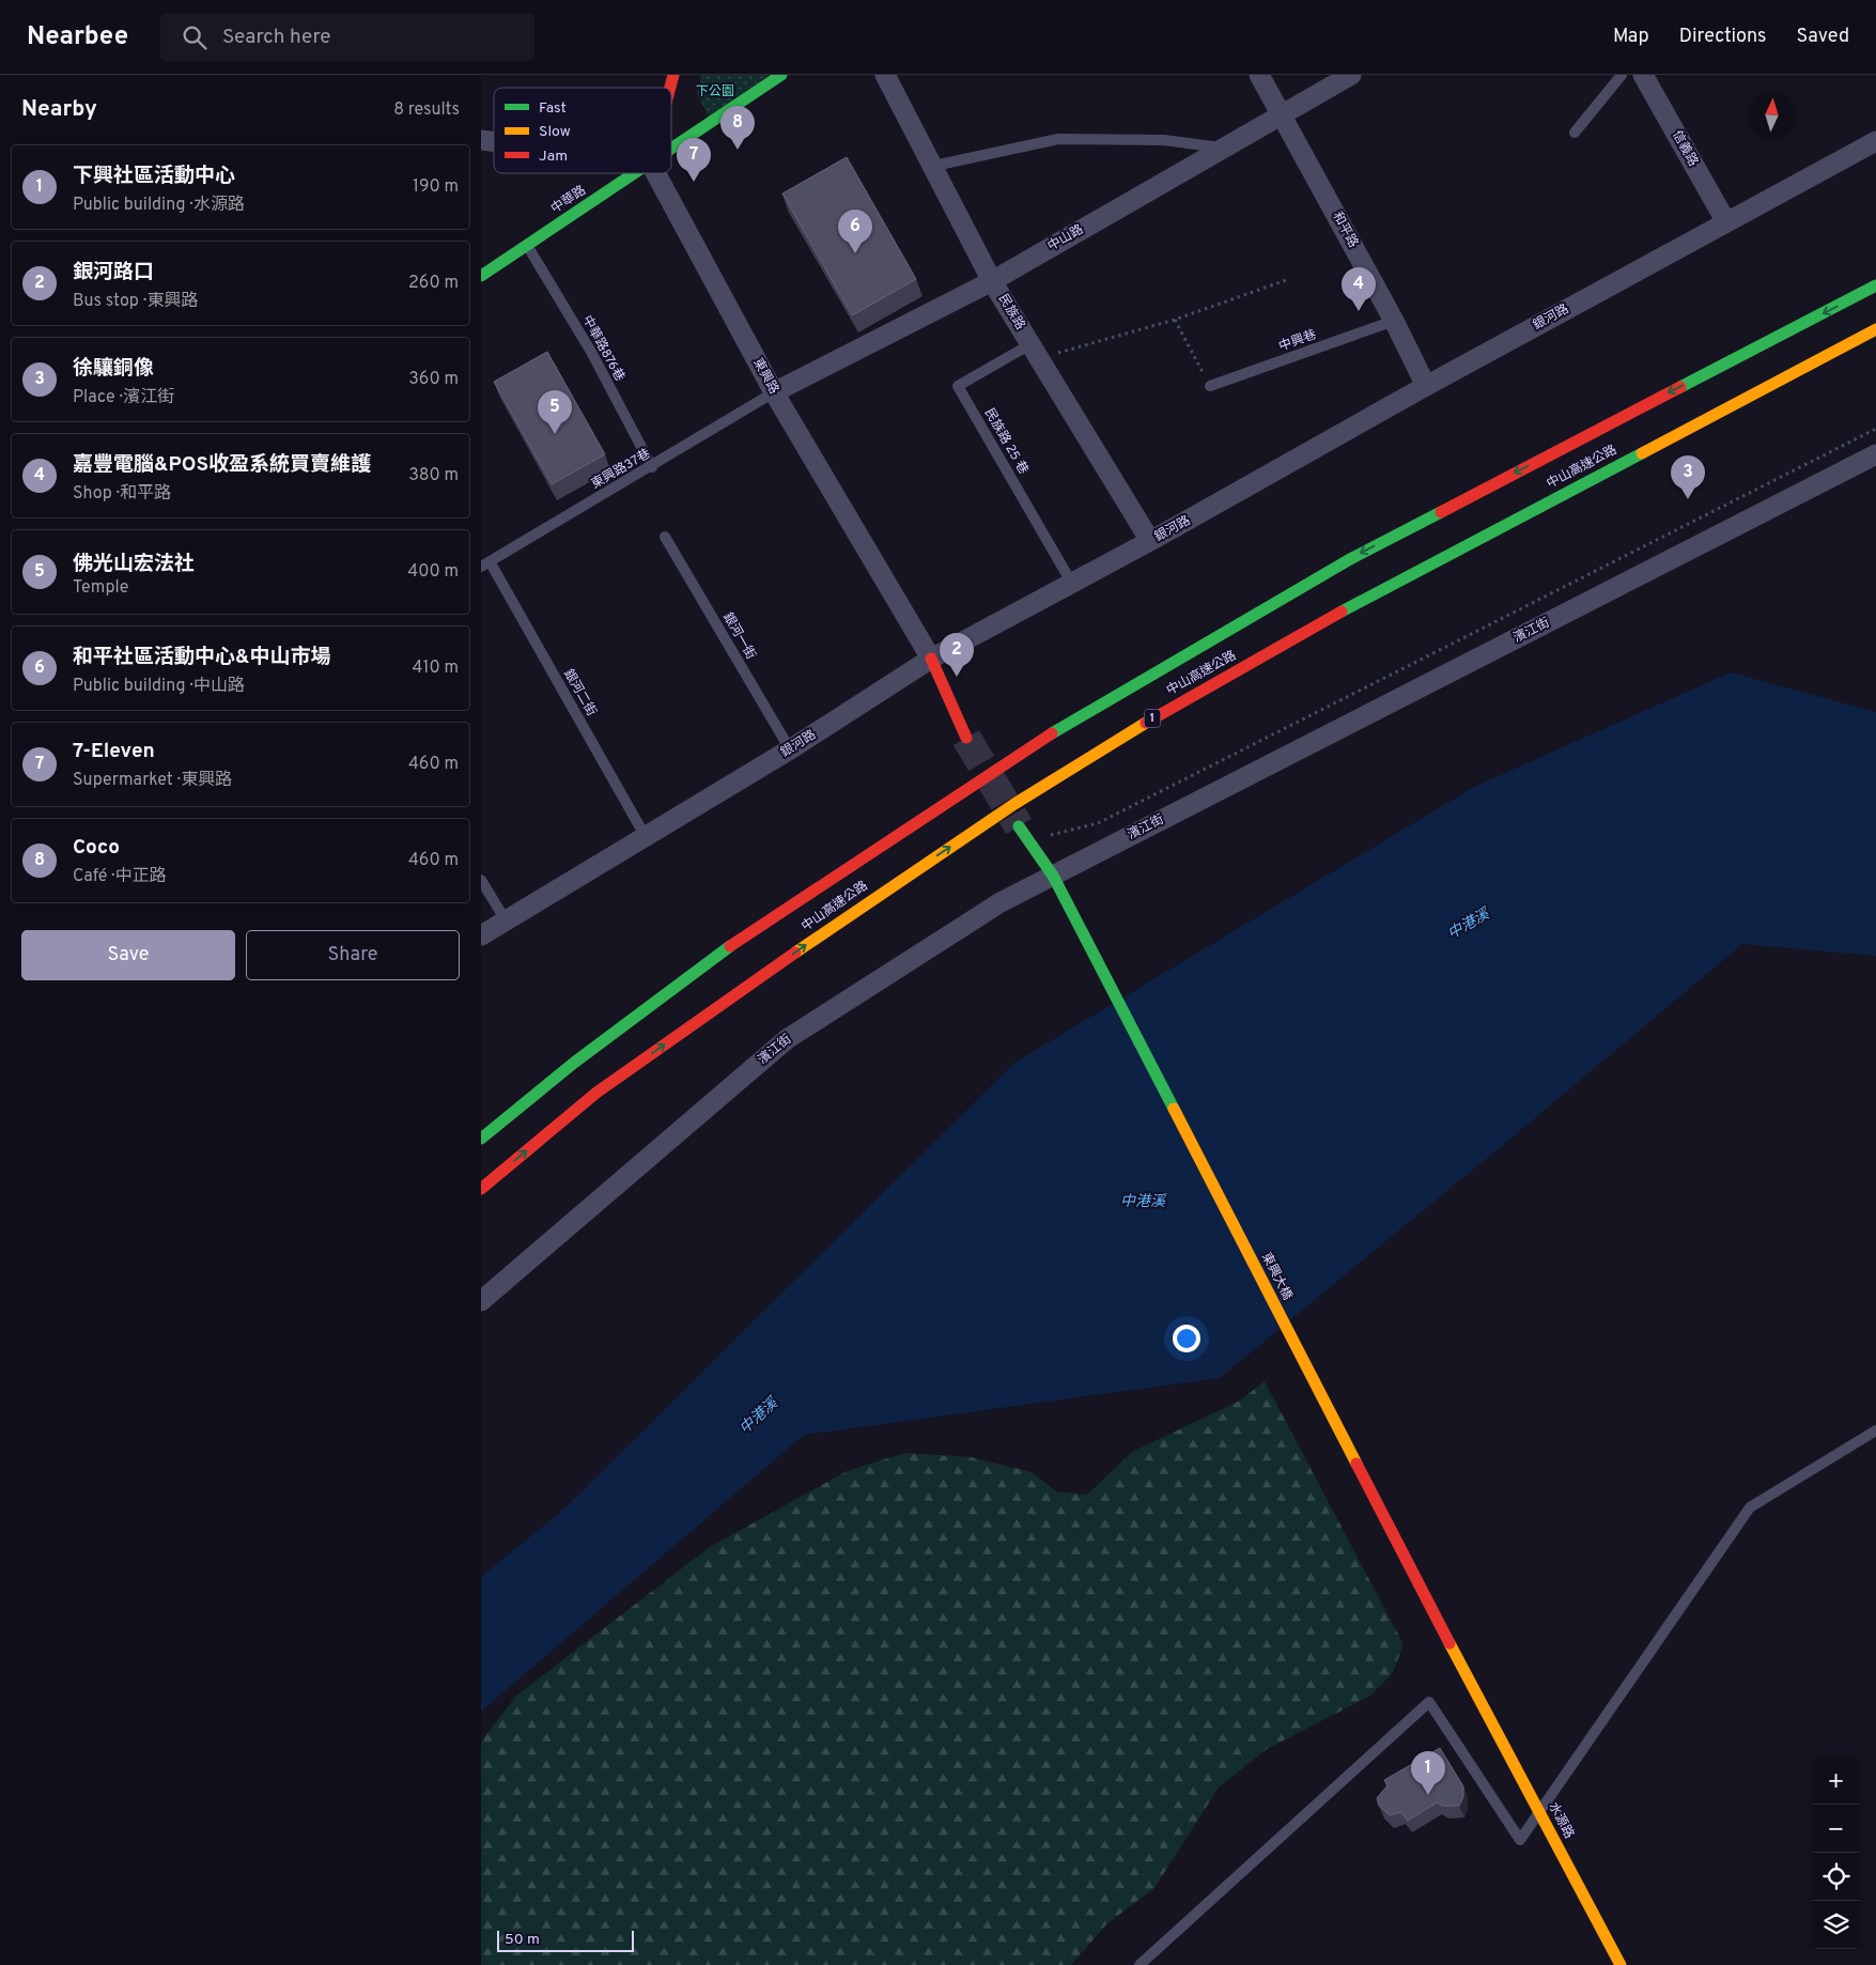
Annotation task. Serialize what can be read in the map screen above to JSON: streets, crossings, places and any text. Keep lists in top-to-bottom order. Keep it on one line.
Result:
{"streets":{"main road":["中華路","東興路","中山高速公路","1","東興大橋","水源路"],"street":["信義路","和平路","中山路","民族路","銀河路","濱江街"],"lane":["中興巷","中華路876巷","民族路 25 巷","東興路37巷","銀河一街","銀河二街"]},"crossings":[["信義路","銀河路"],["中華路","中華路876巷"],["和平路","中山路"],["和平路","銀河路"],["和平路","中興巷"],["中山路","民族路"],["中山路","東興路"],["中山路","東興路37巷"],["民族路","銀河路"],["民族路","民族路 25 巷"],["銀河路","東興路"],["銀河路","民族路 25 巷"],["銀河路","銀河一街"],["銀河路","銀河二街"],["中華路876巷","東興路37巷"],["東興路","東興路37巷"],["東興路37巷","銀河二街"],["濱江街","東興大橋"],["東興大橋","水源路"]],"water":["中港溪"],"parks":["下公園"],"legend":["Fast","Slow","Jam"],"scale_bar":"50 m","north":"top","page":{"header":"Nearbee","search":"Search here","nav":["Map","Directions","Saved"],"heading":["Nearby","8 results"],"pins":["8","7","6","4","5","3","2","1"],"list":[{"mark":"1","name":"下興社區活動中心","note":"Public building · 水源路","value":"190 m"},{"mark":"2","name":"銀河路口","note":"Bus stop · 東興路","value":"260 m"},{"mark":"3","name":"徐驤銅像","note":"Place · 濱江街","value":"360 m"},{"mark":"4","name":"嘉豐電腦&POS收盈系統買賣維護","note":"Shop · 和平路","value":"380 m"},{"mark":"5","name":"佛光山宏法社","note":"Temple","value":"400 m"},{"mark":"6","name":"和平社區活動中心&中山市場","note":"Public building · 中山路","value":"410 m"},{"mark":"7","name":"7-Eleven","note":"Supermarket · 東興路","value":"460 m"},{"mark":"8","name":"Coco","note":"Café · 中正路","value":"460 m"}],"buttons":["Save","Share"],"map_buttons":["+","−"],"scale":"50 m"}}
